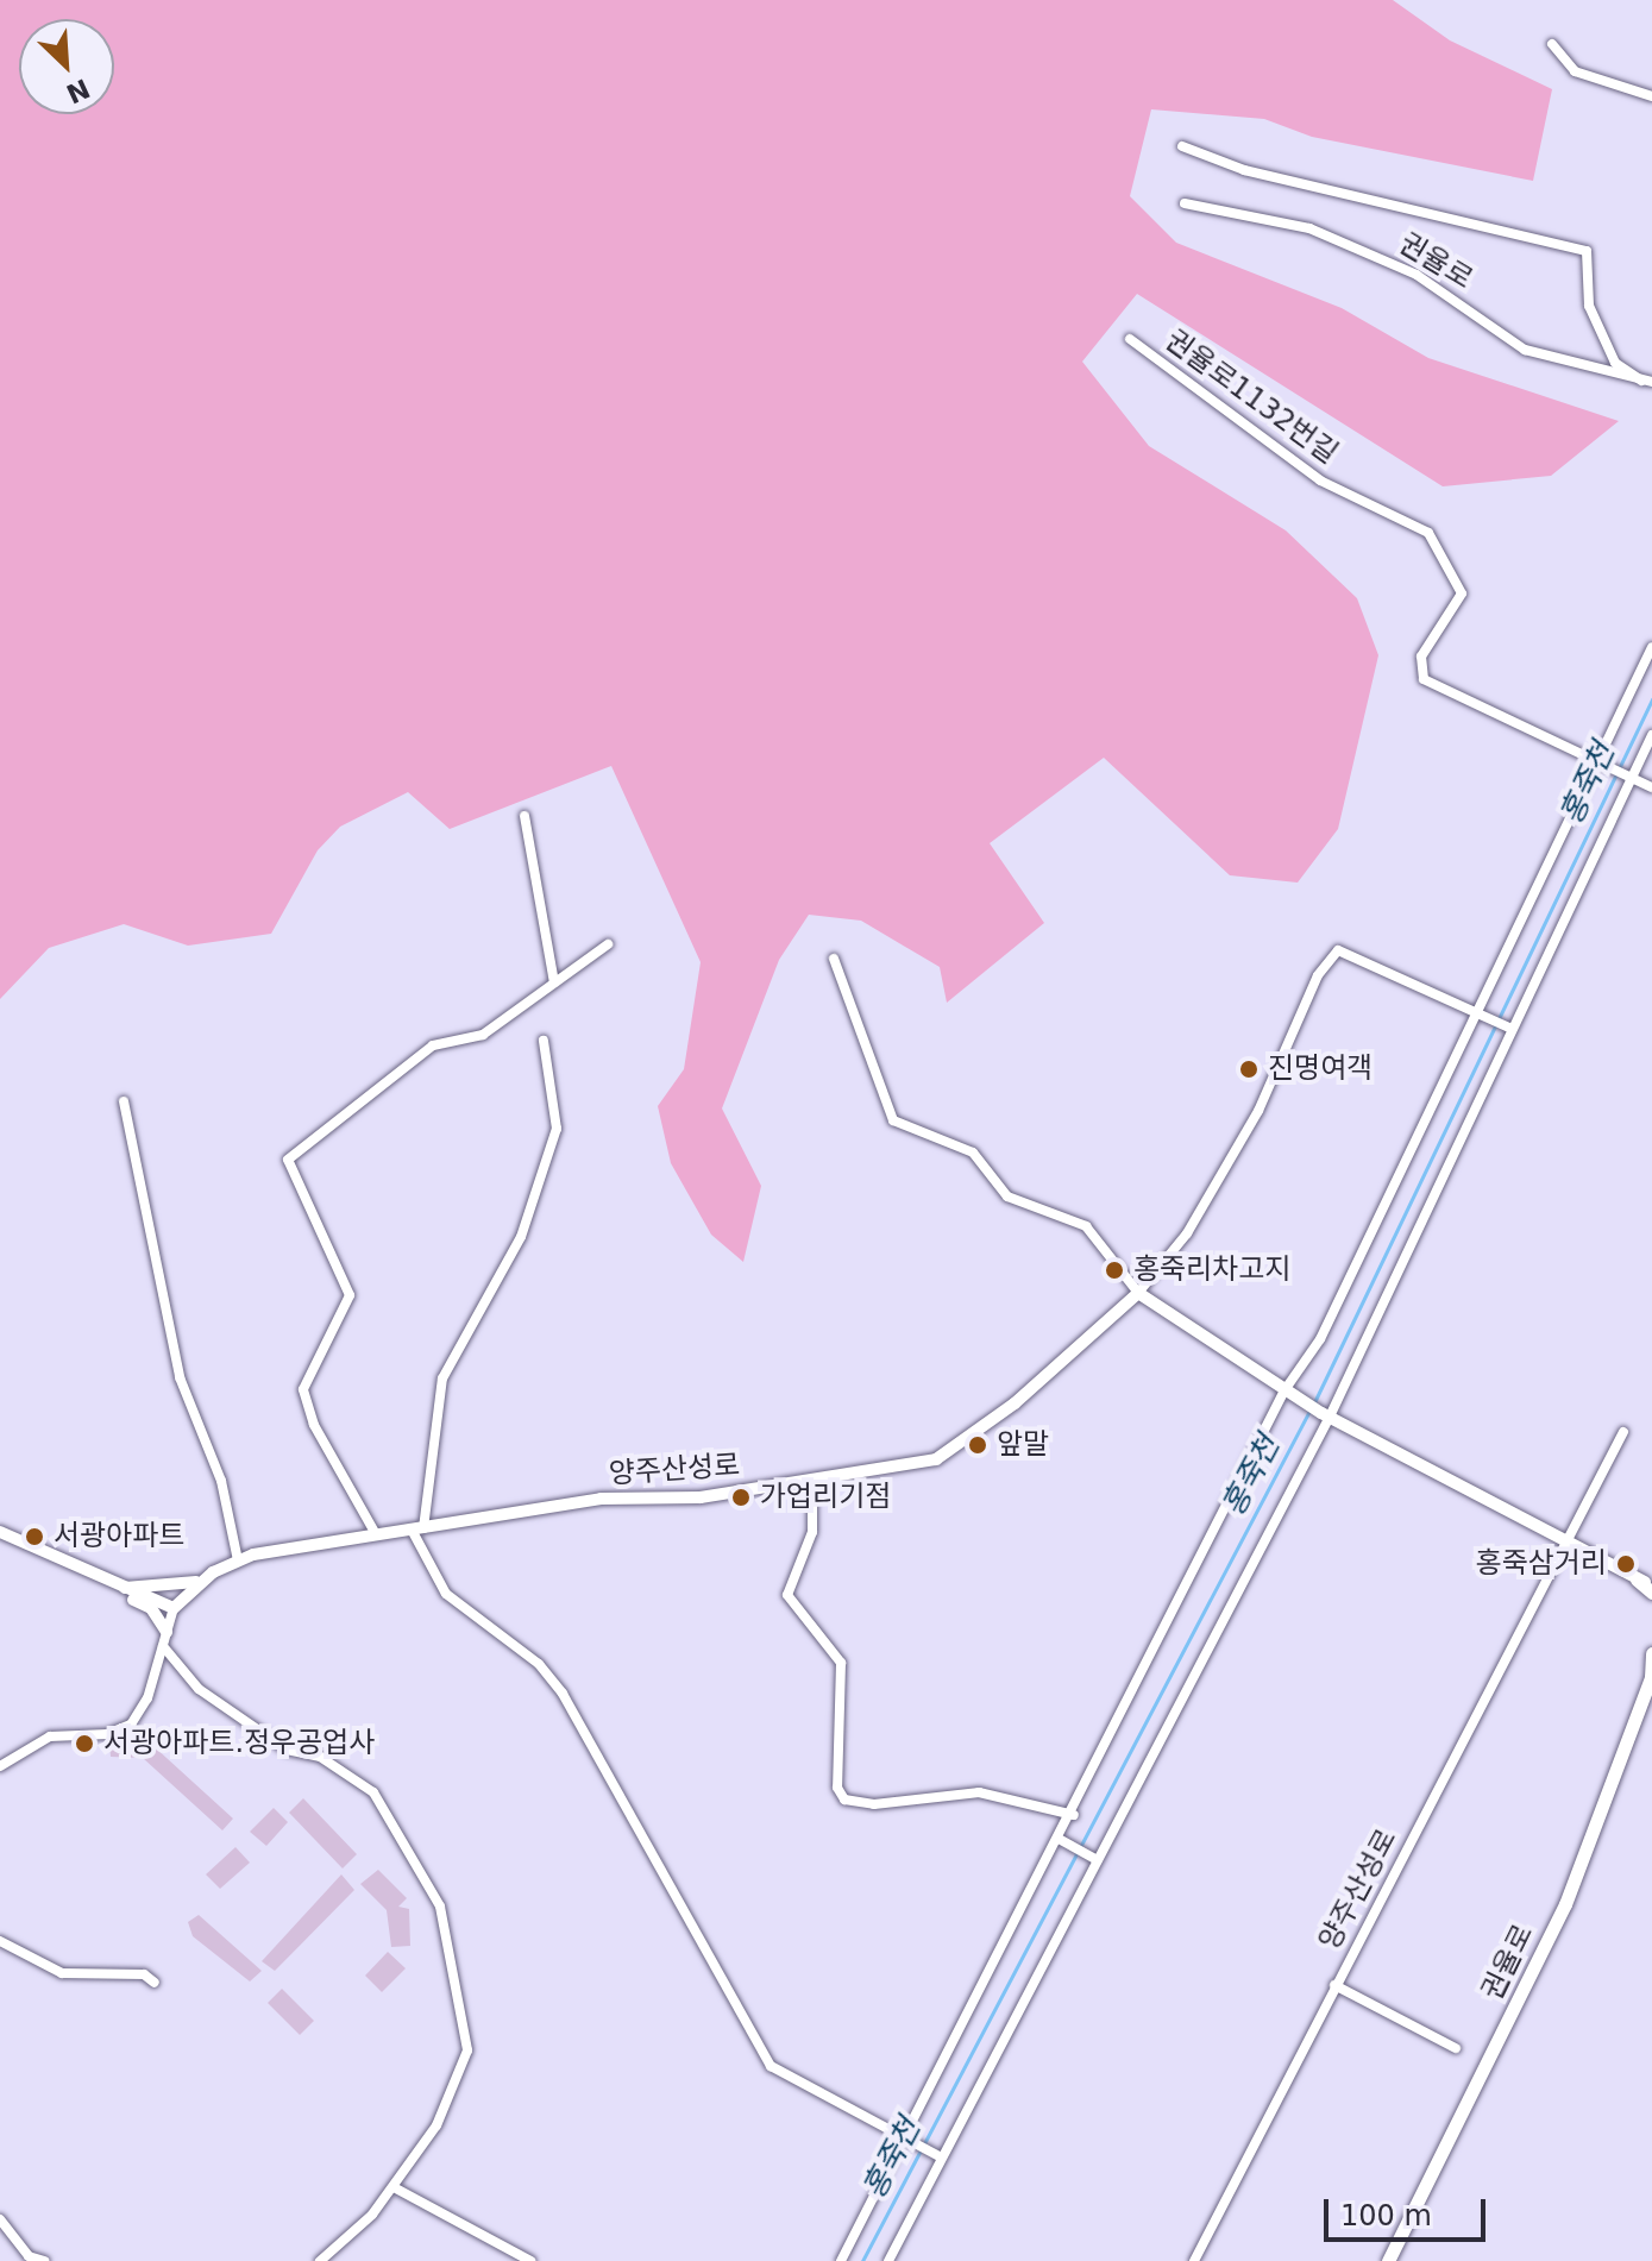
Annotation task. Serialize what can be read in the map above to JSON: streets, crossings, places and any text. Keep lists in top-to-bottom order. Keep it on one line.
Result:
{"streets":{"main road":["권율로"],"street":["권율로1132번길","양주산성로"]},"water":["홍죽천"],"places":["진명여객","홍죽리차고지","앞말","가업리기점","서광아파트","홍죽삼거리","서광아파트.정우공업사"],"scale_bar":"100 m","north":"bottom right"}
